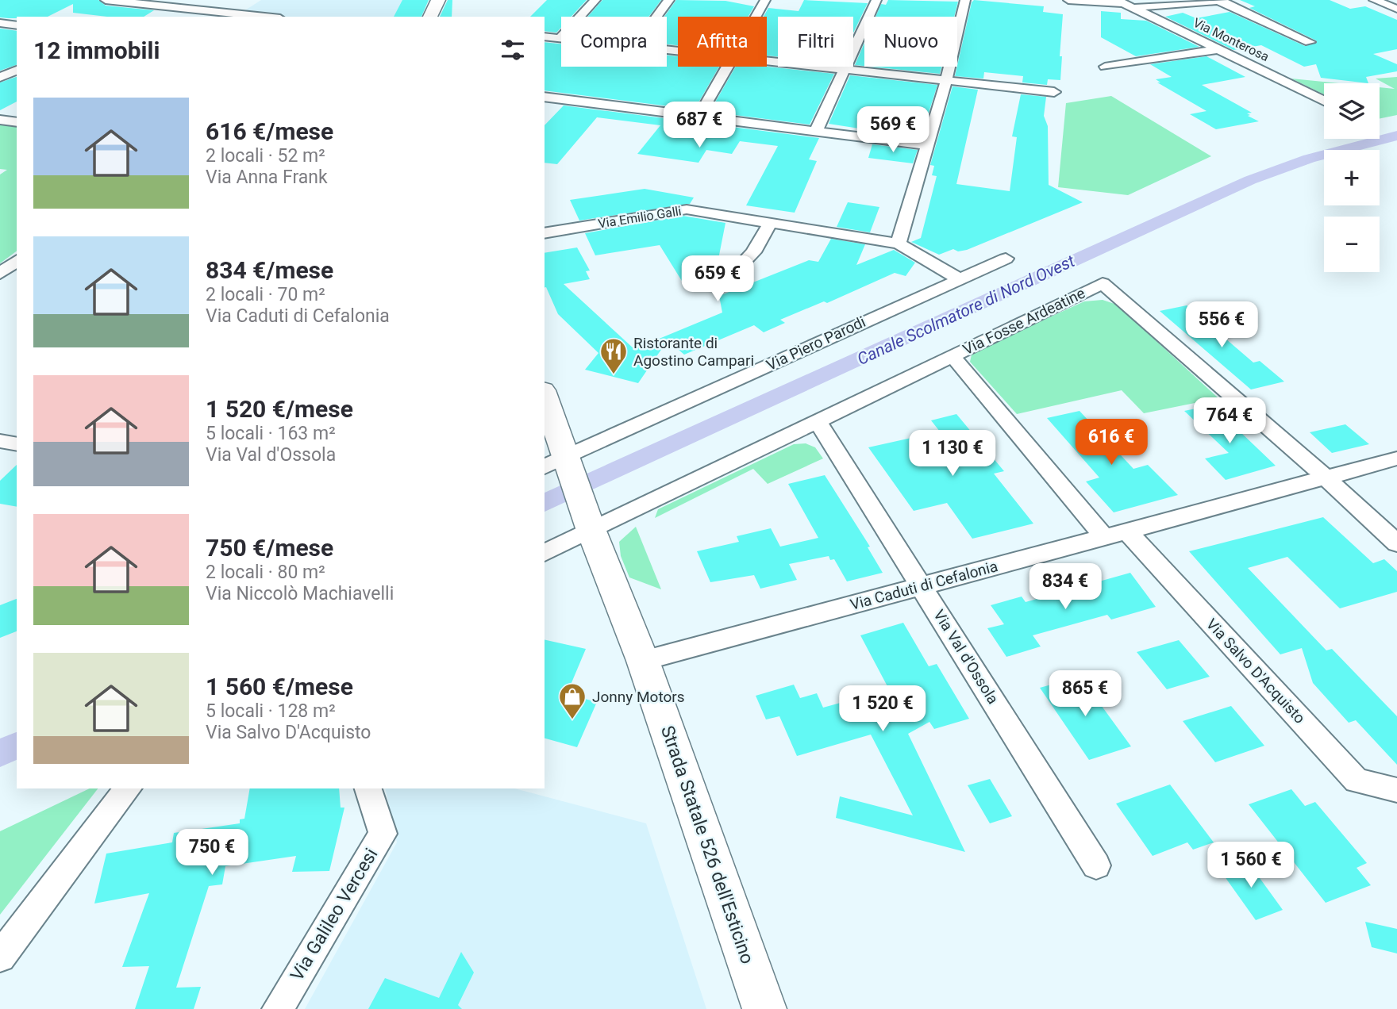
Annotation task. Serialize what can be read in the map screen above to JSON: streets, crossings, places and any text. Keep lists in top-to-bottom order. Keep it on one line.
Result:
{"streets":{"street":["Via Monterosa","Via Emilio Galli","Via Fosse Ardeatine","Via Piero Parodi","Via Caduti di Cefalonia","Via Val d'Ossola","Via Salvo D'Acquisto","Strada Statale 526 dell'Esticino","Via Galileo Vercesi"]},"crossings":[["Via Emilio Galli","Via Piero Parodi"],["Via Fosse Ardeatine","Via Caduti di Cefalonia"],["Via Fosse Ardeatine","Via Val d'Ossola"],["Via Fosse Ardeatine","Via Salvo D'Acquisto"],["Via Fosse Ardeatine","Strada Statale 526 dell'Esticino"],["Via Piero Parodi","Strada Statale 526 dell'Esticino"],["Via Caduti di Cefalonia","Via Val d'Ossola"],["Via Caduti di Cefalonia","Via Salvo D'Acquisto"],["Via Caduti di Cefalonia","Strada Statale 526 dell'Esticino"]],"water":["Canale Scolmatore di Nord Ovest"],"places":{"restaurant":["Ristorante di Agostino Campari"],"shop":["Jonny Motors"]},"page":{"chip":["Compra","Affitta","Filtri","Nuovo"],"heading":"12 immobili","map_buttons":["+","−"],"list":[{"name":"616 €/mese","note":"2 locali · 52 m² · Via Anna Frank"},{"name":"834 €/mese","note":"2 locali · 70 m² · Via Caduti di Cefalonia"},{"name":"1 520 €/mese","note":"5 locali · 163 m² · Via Val d'Ossola"},{"name":"750 €/mese","note":"2 locali · 80 m² · Via Niccolò Machiavelli"},{"name":"1 560 €/mese","note":"5 locali · 128 m² · Via Salvo D'Acquisto"}],"price":["687 €","569 €","659 €","556 €","764 €","616 €","1 130 €","834 €","865 €","1 520 €","750 €","1 560 €"]}}
